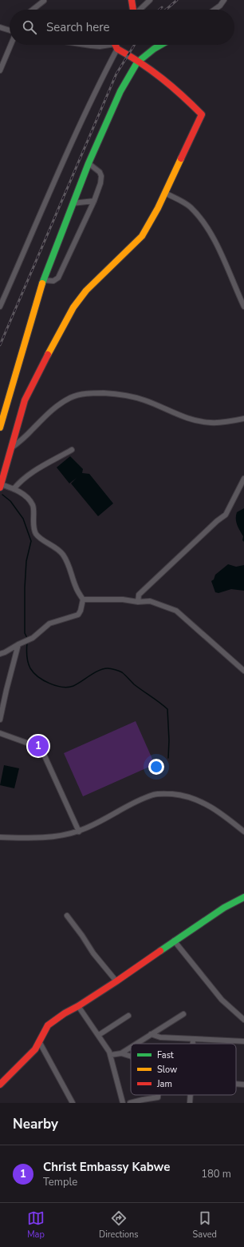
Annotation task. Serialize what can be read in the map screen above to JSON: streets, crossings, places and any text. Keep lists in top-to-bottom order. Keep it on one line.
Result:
{"legend":["Fast","Slow","Jam"],"page":{"search":"Search here","pins":"1","heading":"Nearby","list":[{"mark":"1","name":"Christ Embassy Kabwe","note":"Temple","value":"180 m"}],"nav":["Map","Directions","Saved"]}}
